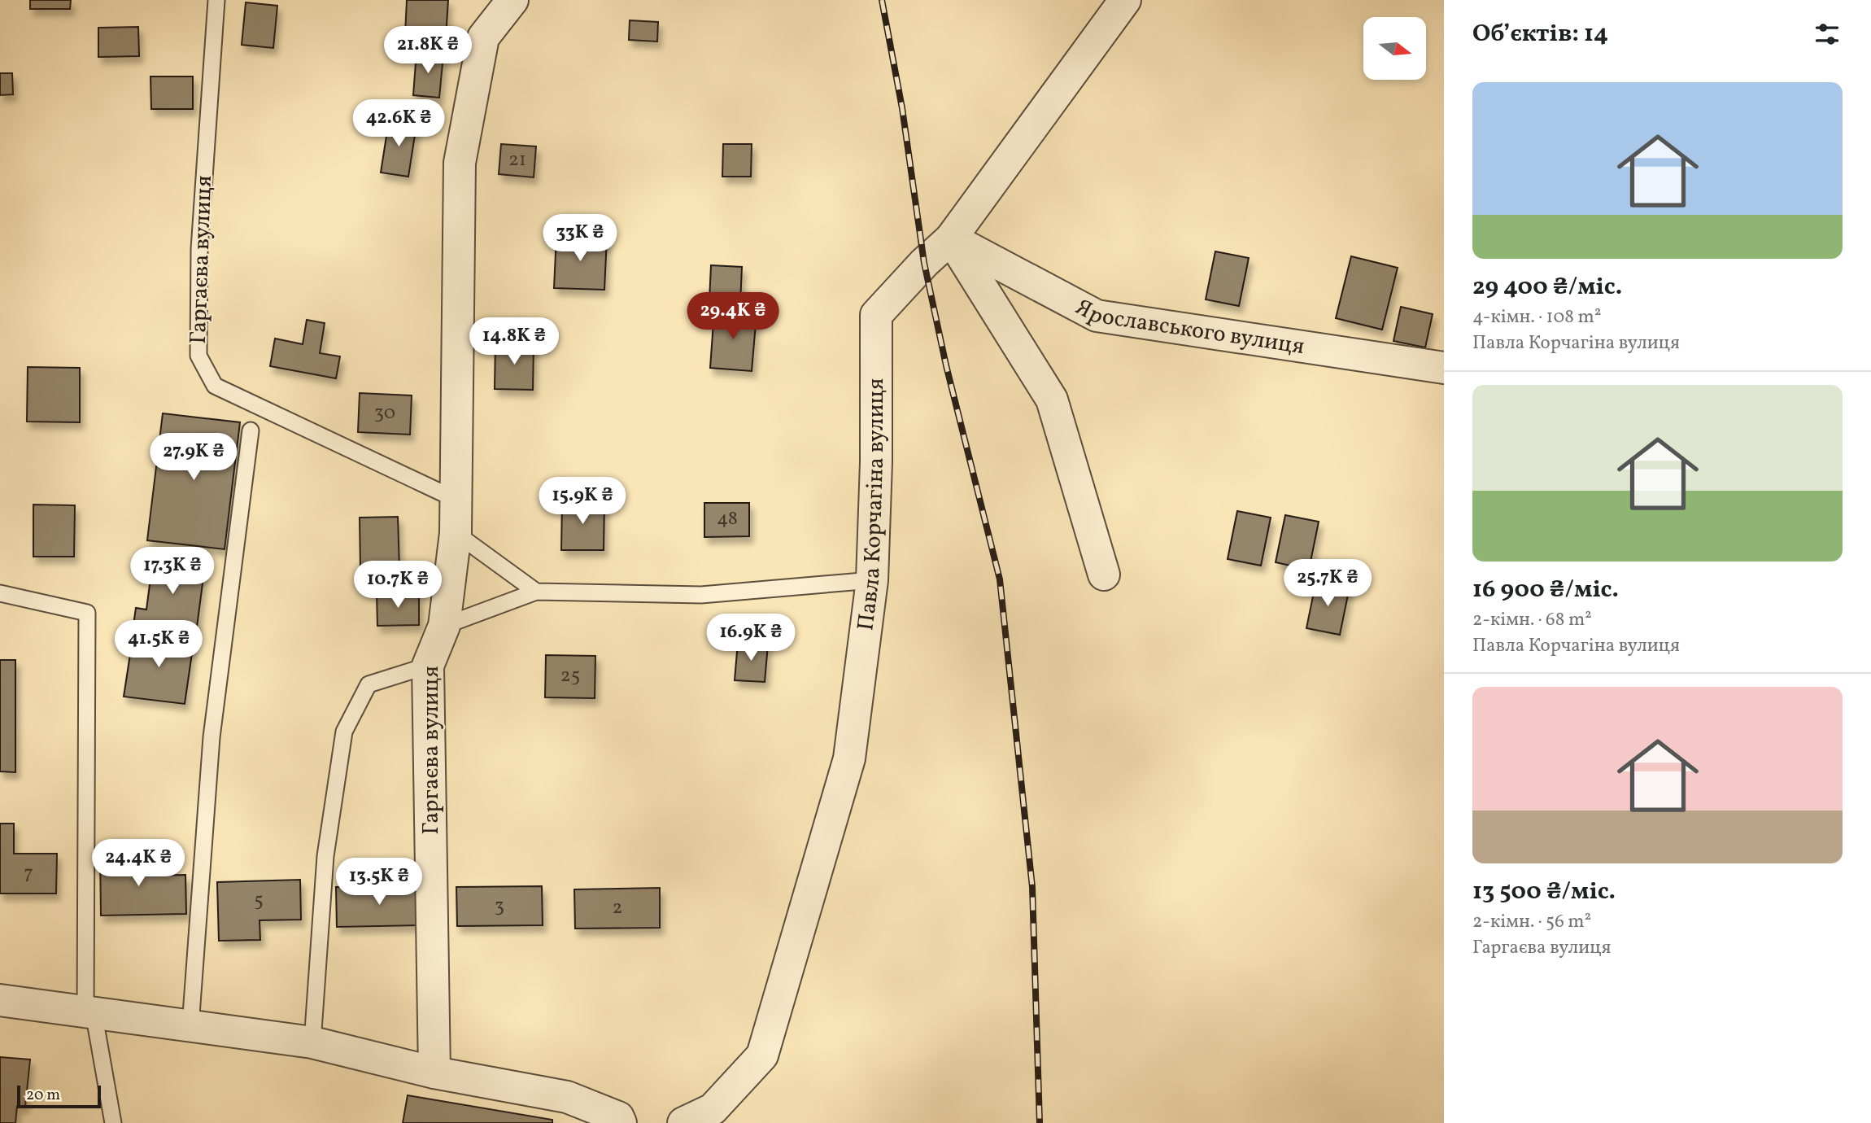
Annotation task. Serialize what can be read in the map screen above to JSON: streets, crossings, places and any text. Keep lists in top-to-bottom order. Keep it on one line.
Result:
{"streets":{"street":["Гаргаєва вулиця","Ярославського вулиця","Павла Корчагіна вулиця"]},"crossings":[["Ярославського вулиця","Павла Корчагіна вулиця"]],"house_numbers":["21","30","48","25","7","5","3","2"],"scale_bar":"20 m","north":"right","page":{"heading":"Об’єктів: 14","price":["21.8K ₴","42.6K ₴","33K ₴","29.4K ₴","14.8K ₴","27.9K ₴","15.9K ₴","17.3K ₴","25.7K ₴","10.7K ₴","16.9K ₴","41.5K ₴","24.4K ₴","13.5K ₴"],"list":[{"name":"29 400 ₴/міс.","note":"4-кімн. · 108 m² · Павла Корчагіна вулиця"},{"name":"16 900 ₴/міс.","note":"2-кімн. · 68 m² · Павла Корчагіна вулиця"},{"name":"13 500 ₴/міс.","note":"2-кімн. · 56 m² · Гаргаєва вулиця"}],"scale":"20 m"}}
